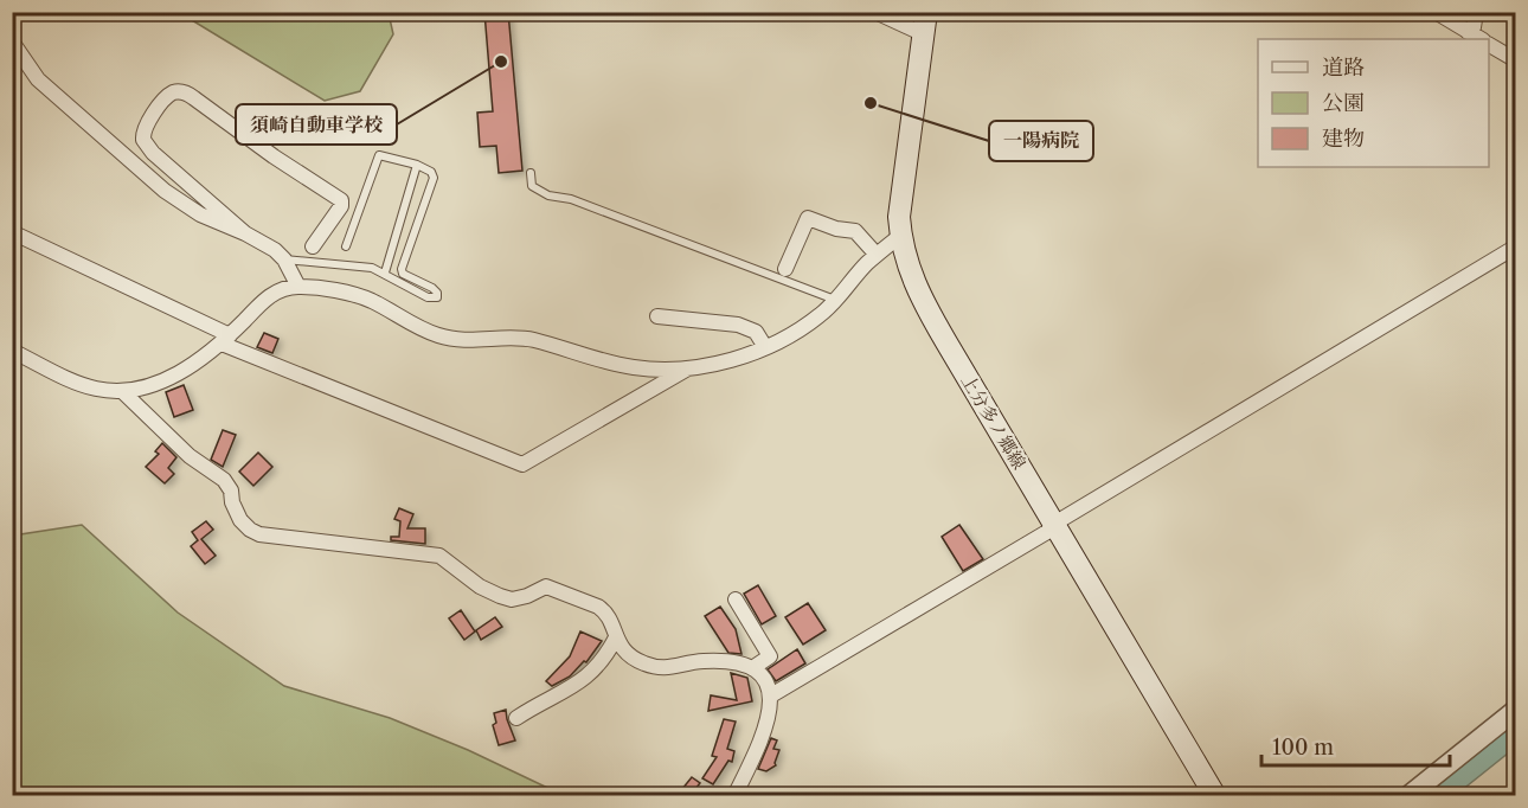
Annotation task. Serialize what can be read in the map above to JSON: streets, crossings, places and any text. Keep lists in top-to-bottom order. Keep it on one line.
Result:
{"streets":{"main road":["上分多ノ郷線"]},"places":["須崎自動車学校","一陽病院"],"legend":["道路","公園","建物"],"scale_bar":"100 m"}
